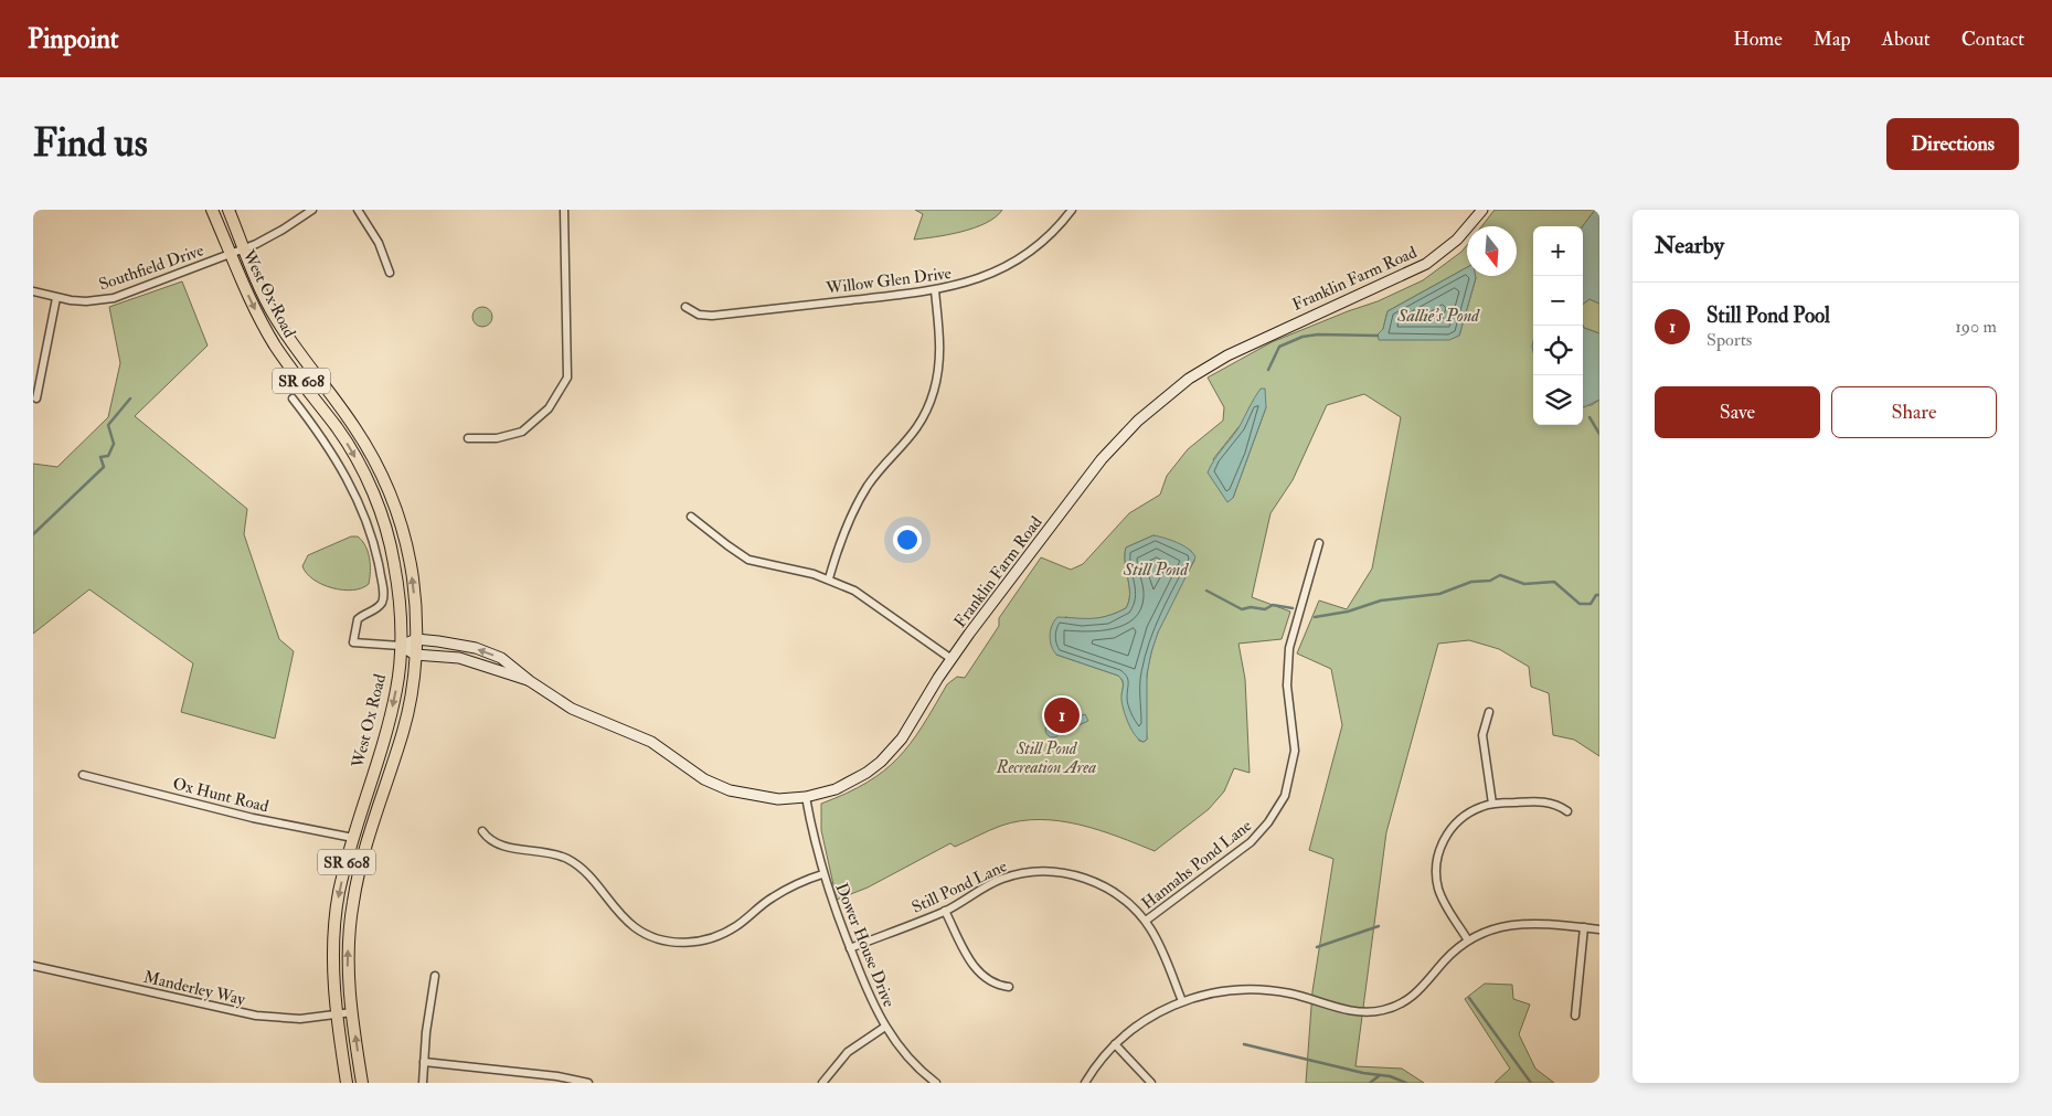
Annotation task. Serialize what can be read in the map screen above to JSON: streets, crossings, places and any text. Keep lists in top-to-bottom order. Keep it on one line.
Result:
{"streets":{"main road":["West Ox Road","SR 608"],"street":["Southfield Drive","Franklin Farm Road","Willow Glen Drive","Ox Hunt Road","Hannahs Pond Lane","Still Pond Lane","Dower House Drive","Manderley Way"]},"crossings":[["Southfield Drive","West Ox Road"],["Franklin Farm Road","West Ox Road"],["Franklin Farm Road","Dower House Drive"],["West Ox Road","Ox Hunt Road"],["West Ox Road","Manderley Way"],["Hannahs Pond Lane","Still Pond Lane"],["Still Pond Lane","Dower House Drive"]],"water":["Sallie's Pond","Still Pond"],"parks":["Still Pond Recreation Area"],"north":"bottom","page":{"header":"Pinpoint","nav":["Home","Map","About","Contact"],"buttons":["Directions",["Save","Share"]],"title":"Find us","heading":"Nearby","map_buttons":["+","−"],"list":[{"mark":"1","name":"Still Pond Pool","note":"Sports","value":"190 m"}],"pins":"1"}}
